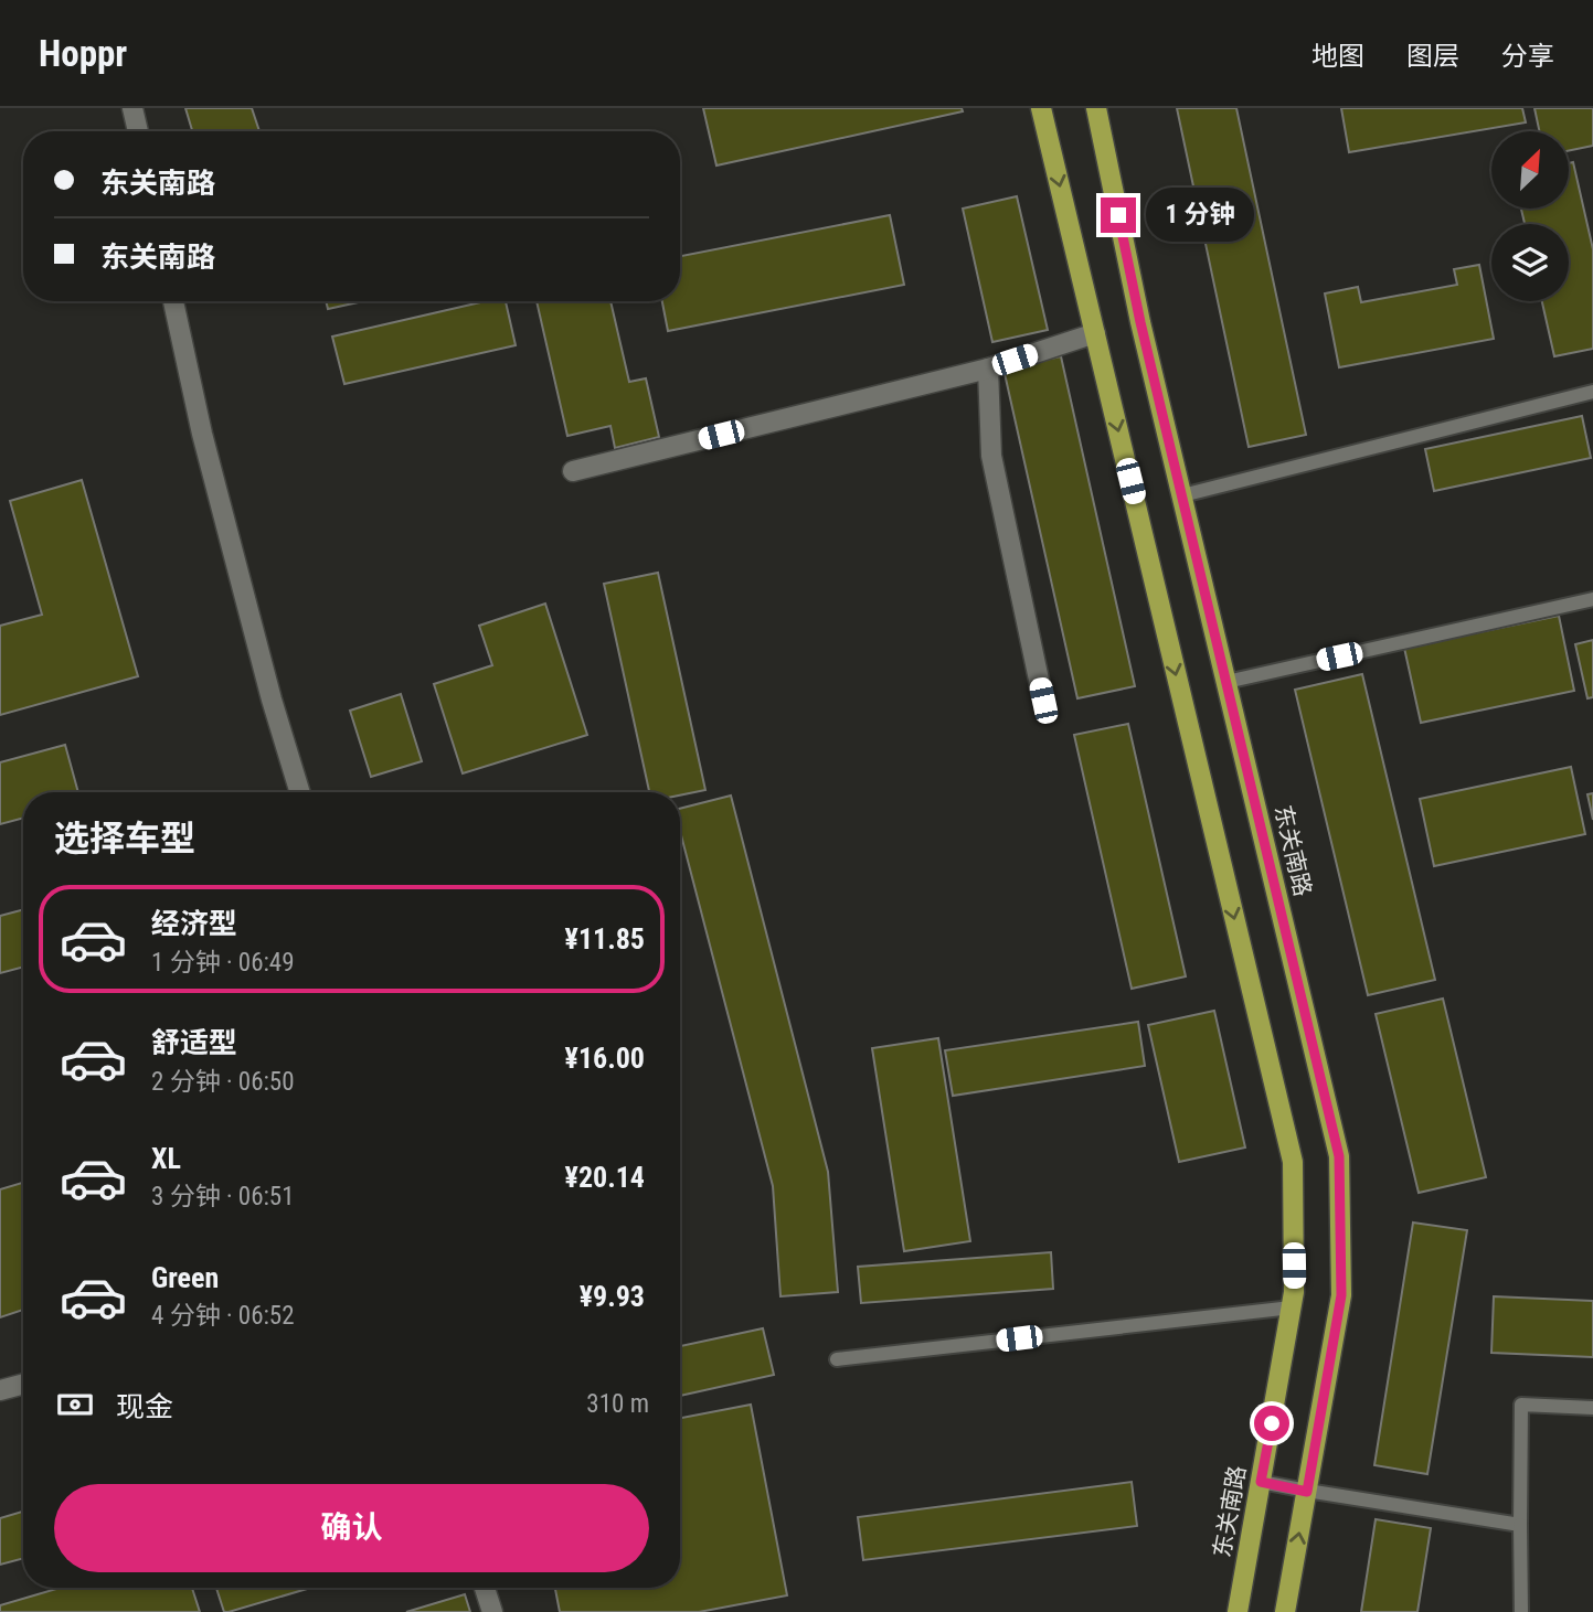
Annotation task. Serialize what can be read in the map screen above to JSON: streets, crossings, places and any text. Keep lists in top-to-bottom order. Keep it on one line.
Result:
{"streets":{"main road":["东关南路"]},"north":"top right","page":{"header":"Hoppr","nav":["地图","图层","分享"],"banner":["东关南路","东关南路"],"bubble":"1 分钟","heading":"选择车型","list":[{"name":"经济型","note":"1 分钟 · 06:49","value":"¥11.85"},{"name":"舒适型","note":"2 分钟 · 06:50","value":"¥16.00"},{"name":"XL","note":"3 分钟 · 06:51","value":"¥20.14"},{"name":"Green","note":"4 分钟 · 06:52","value":"¥9.93"}],"pay":["现金","310 m"],"buttons":"确认"}}
